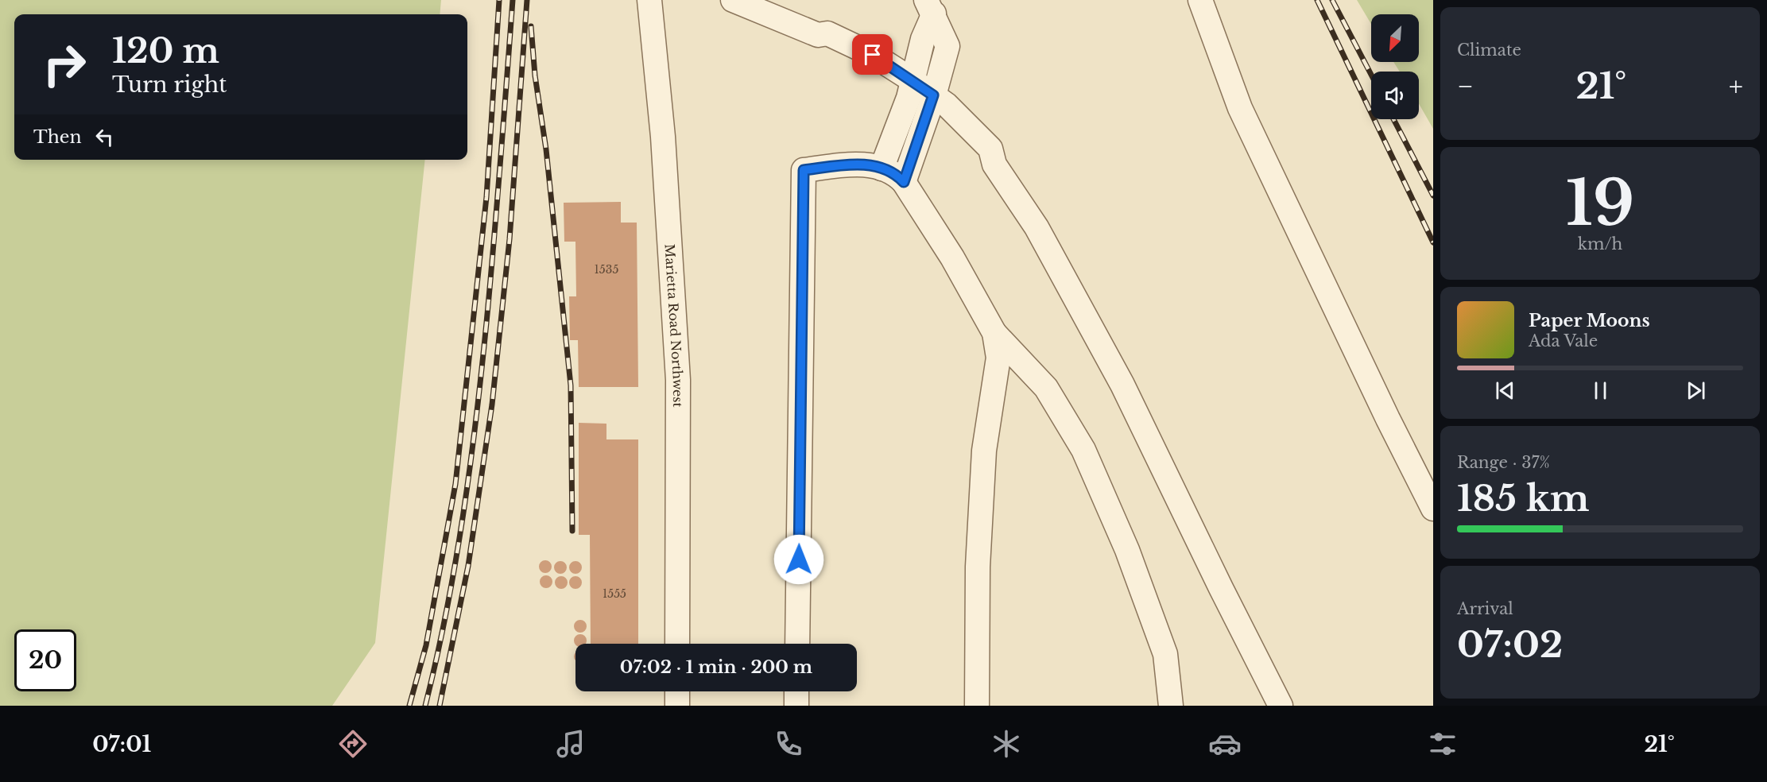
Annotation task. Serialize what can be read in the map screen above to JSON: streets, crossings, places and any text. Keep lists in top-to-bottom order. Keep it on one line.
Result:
{"streets":{"street":["Marietta Road Northwest"]},"house_numbers":["1535","1555"],"north":"bottom left","page":{"tile":["Climate",["19","km/h"],["Range · 37%","185 km"],["Arrival","07:02"]],"turn":["120 m","Turn right"],"heat":["−","21°","+"],"then":"Then","song":["Paper Moons","Ada Vale"],"limit":"20","trip":"07:02 · 1 min · 200 m","tabs":["07:01","21°"]}}
